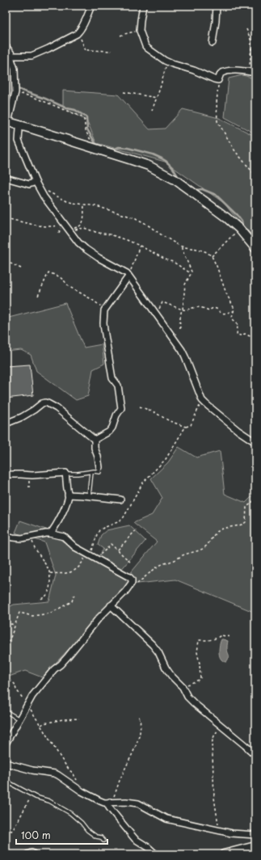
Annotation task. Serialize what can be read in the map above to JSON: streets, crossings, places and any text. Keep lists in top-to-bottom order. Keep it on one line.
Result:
{"scale_bar":"100 m"}
